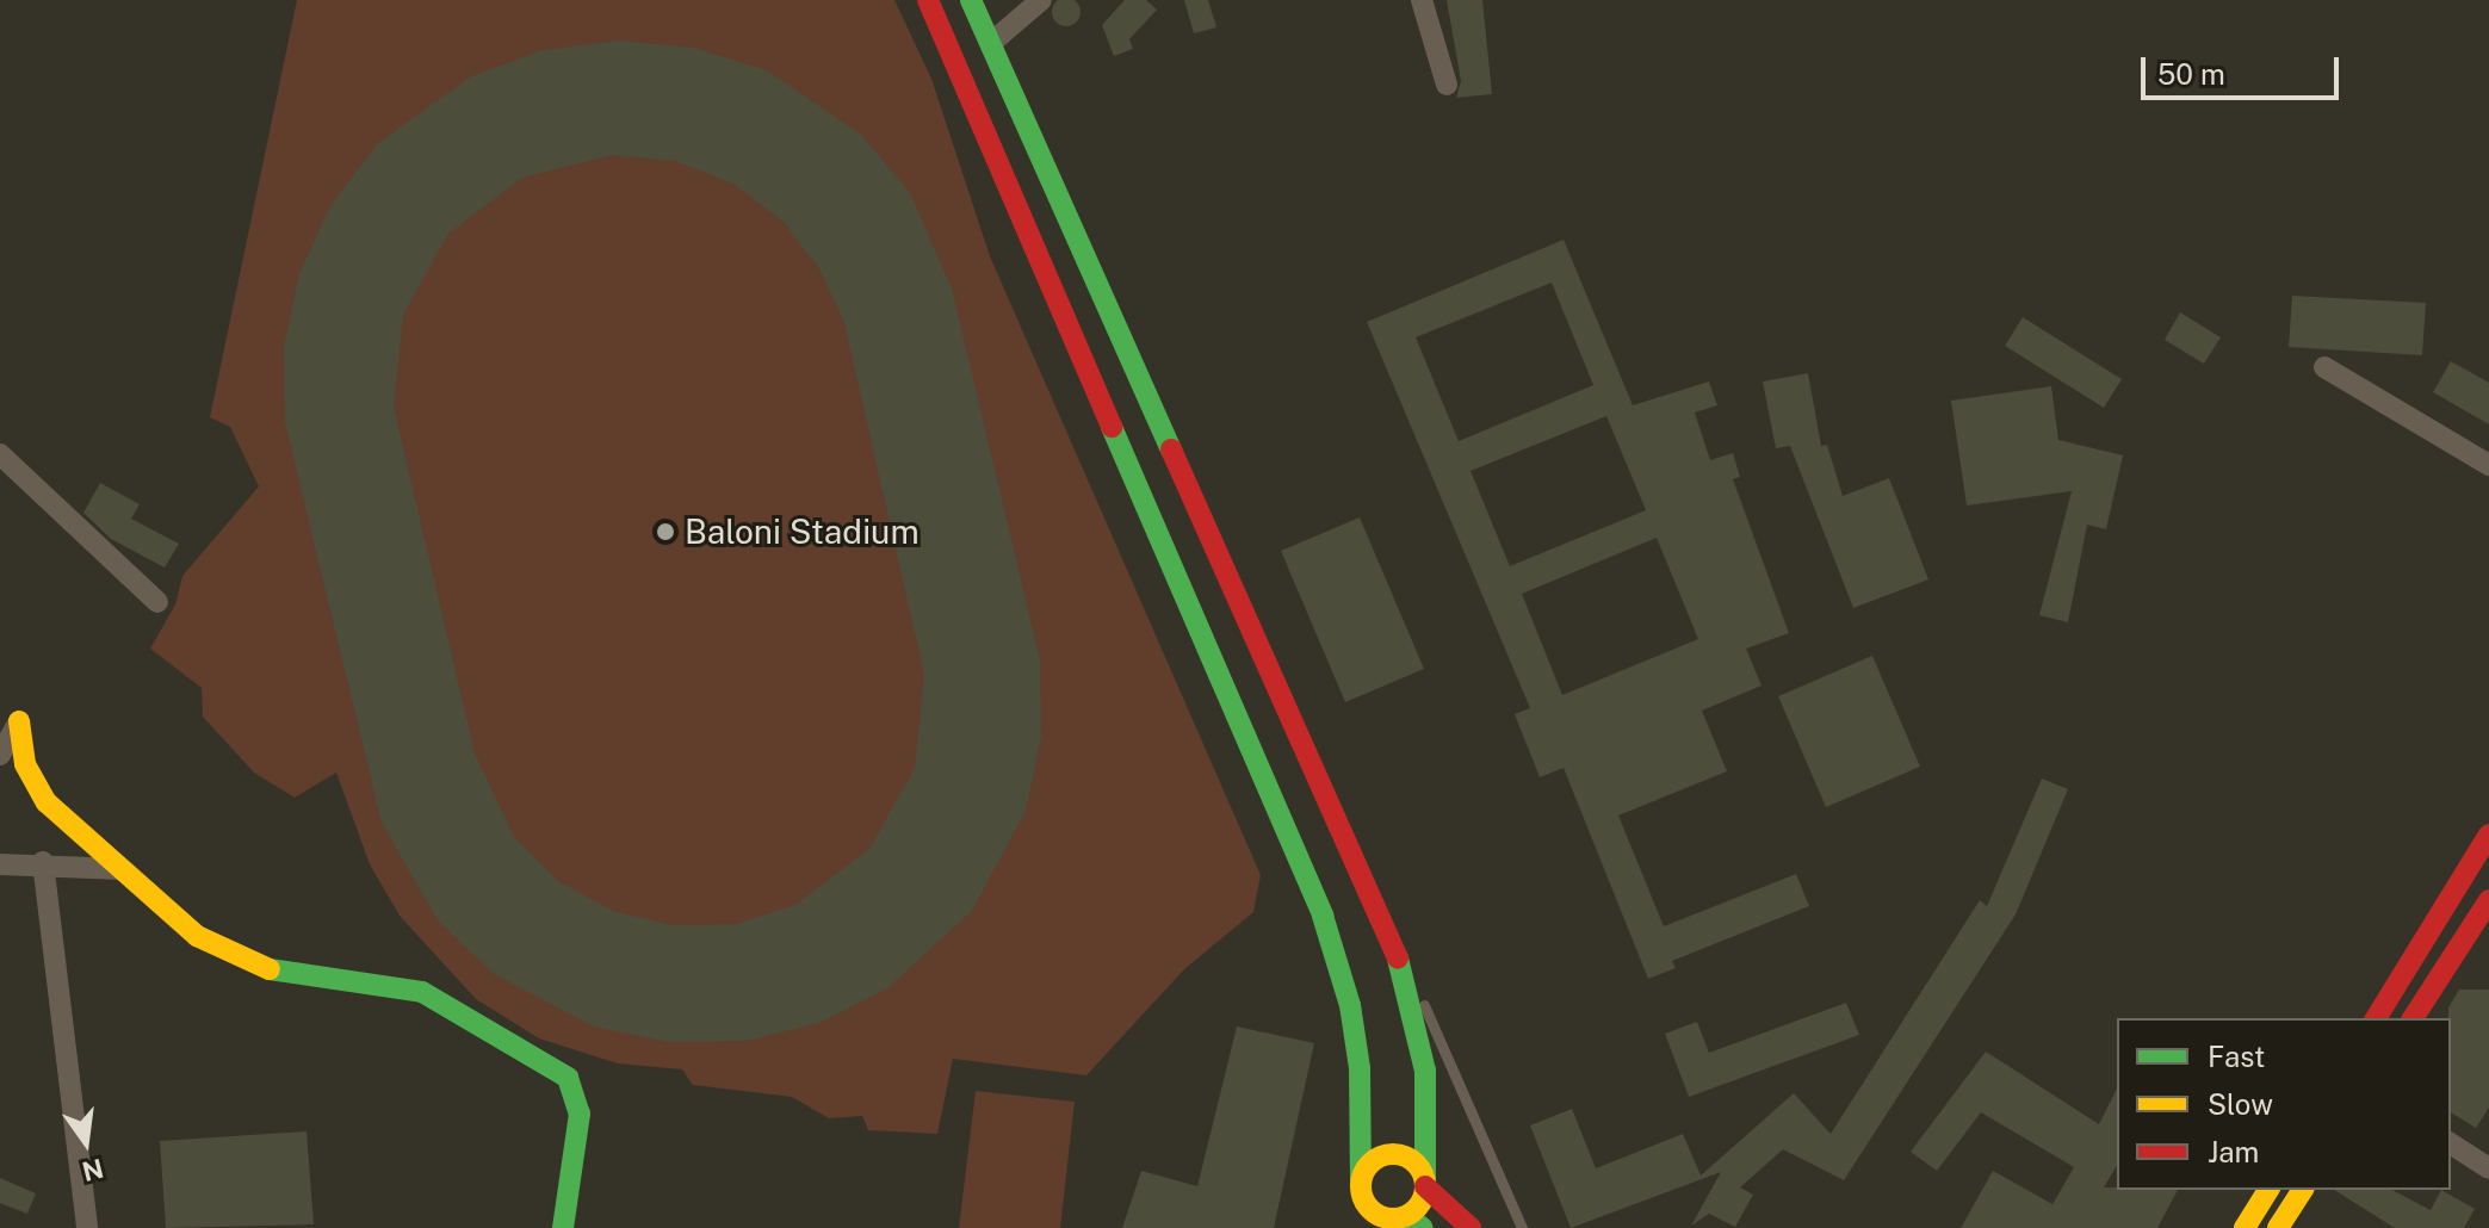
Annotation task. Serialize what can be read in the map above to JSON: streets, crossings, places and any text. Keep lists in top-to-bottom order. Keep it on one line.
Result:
{"places":["Baloni Stadium"],"legend":["Fast","Slow","Jam"],"scale_bar":"50 m","north":"bottom"}
